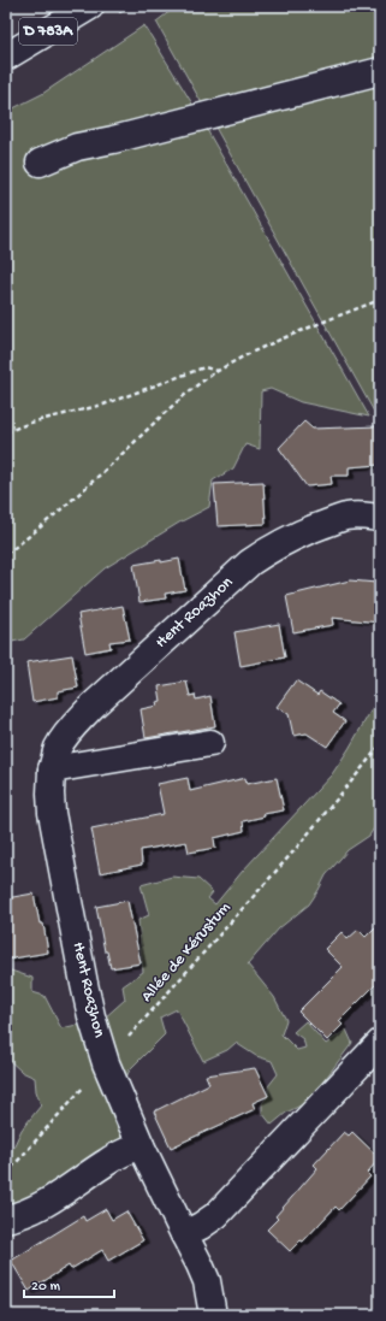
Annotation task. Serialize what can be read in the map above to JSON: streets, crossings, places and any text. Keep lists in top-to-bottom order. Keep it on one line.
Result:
{"streets":{"street":["D 783A","Hent Roazhon"],"path":["Allée de Kérustum"]},"crossings":[["Hent Roazhon","Allée de Kérustum"]],"scale_bar":"20 m"}
